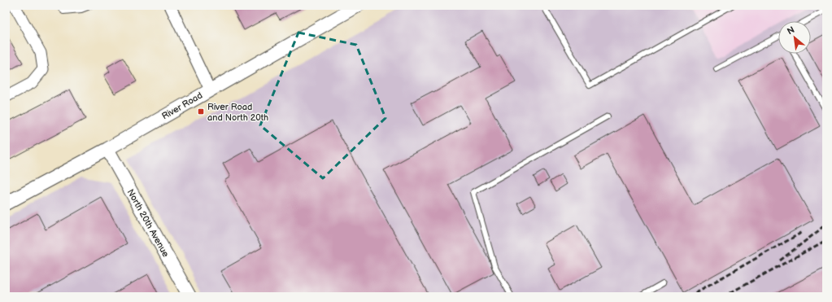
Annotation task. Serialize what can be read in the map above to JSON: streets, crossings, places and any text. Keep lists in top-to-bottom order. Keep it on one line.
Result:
{"streets":{"street":["River Road","North 20th Avenue"]},"crossings":[["River Road","North 20th Avenue"]],"places":{"transit":["River Road and North 20th"]},"north":"top left"}
